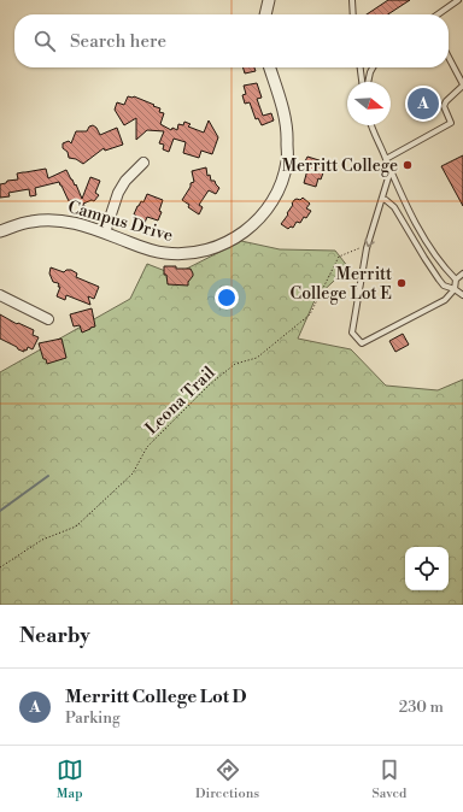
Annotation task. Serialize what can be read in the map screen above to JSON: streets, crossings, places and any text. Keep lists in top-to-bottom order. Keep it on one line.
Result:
{"streets":{"street":["Campus Drive"],"path":["Leona Trail"]},"places":["Merritt College","Merritt College Lot E"],"north":"right","page":{"search":"Search here","pins":"A","heading":"Nearby","list":[{"mark":"A","name":"Merritt College Lot D","note":"Parking","value":"230 m"}],"nav":["Map","Directions","Saved"]}}
